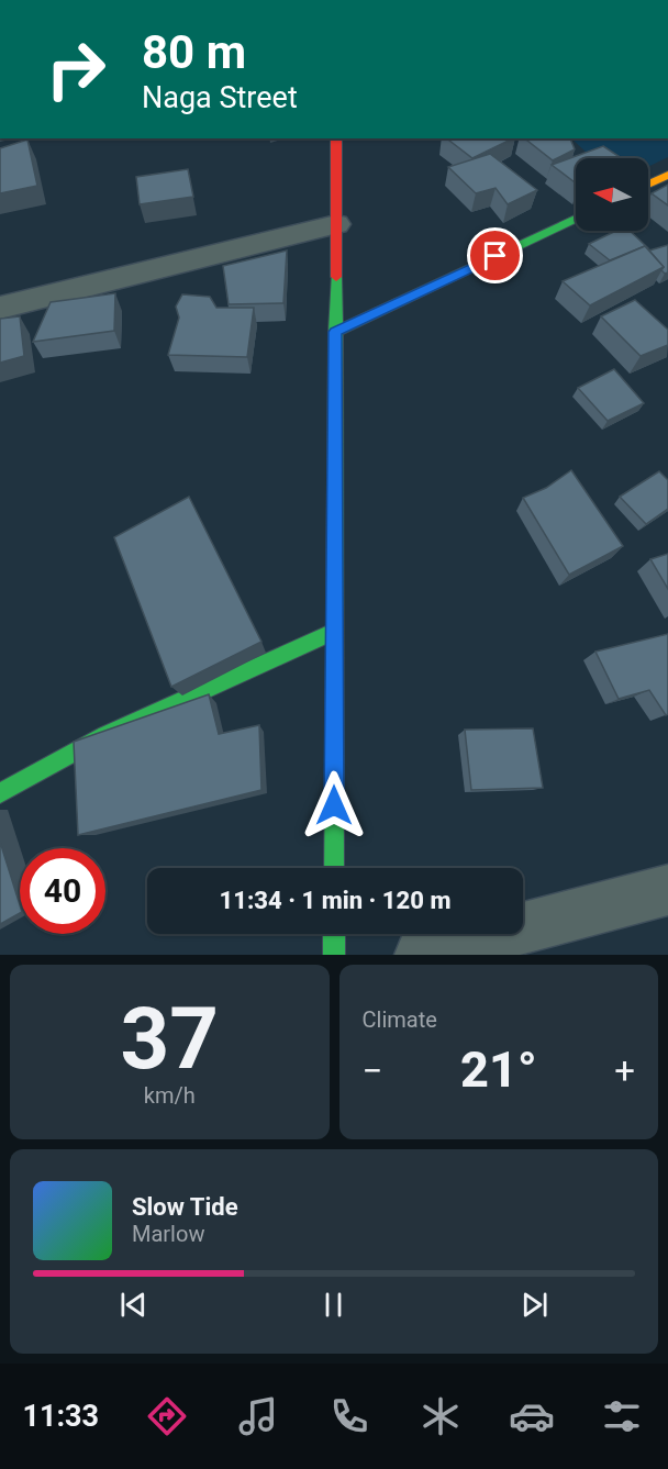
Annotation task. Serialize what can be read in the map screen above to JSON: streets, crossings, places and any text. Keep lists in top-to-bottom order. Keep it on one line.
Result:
{"north":"left","page":{"turn":["80 m","Naga Street"],"limit":"40","trip":"11:34 · 1 min · 120 m","tile":[["37","km/h"],"Climate"],"heat":["−","21°","+"],"song":["Slow Tide","Marlow"],"tabs":"11:33"}}
